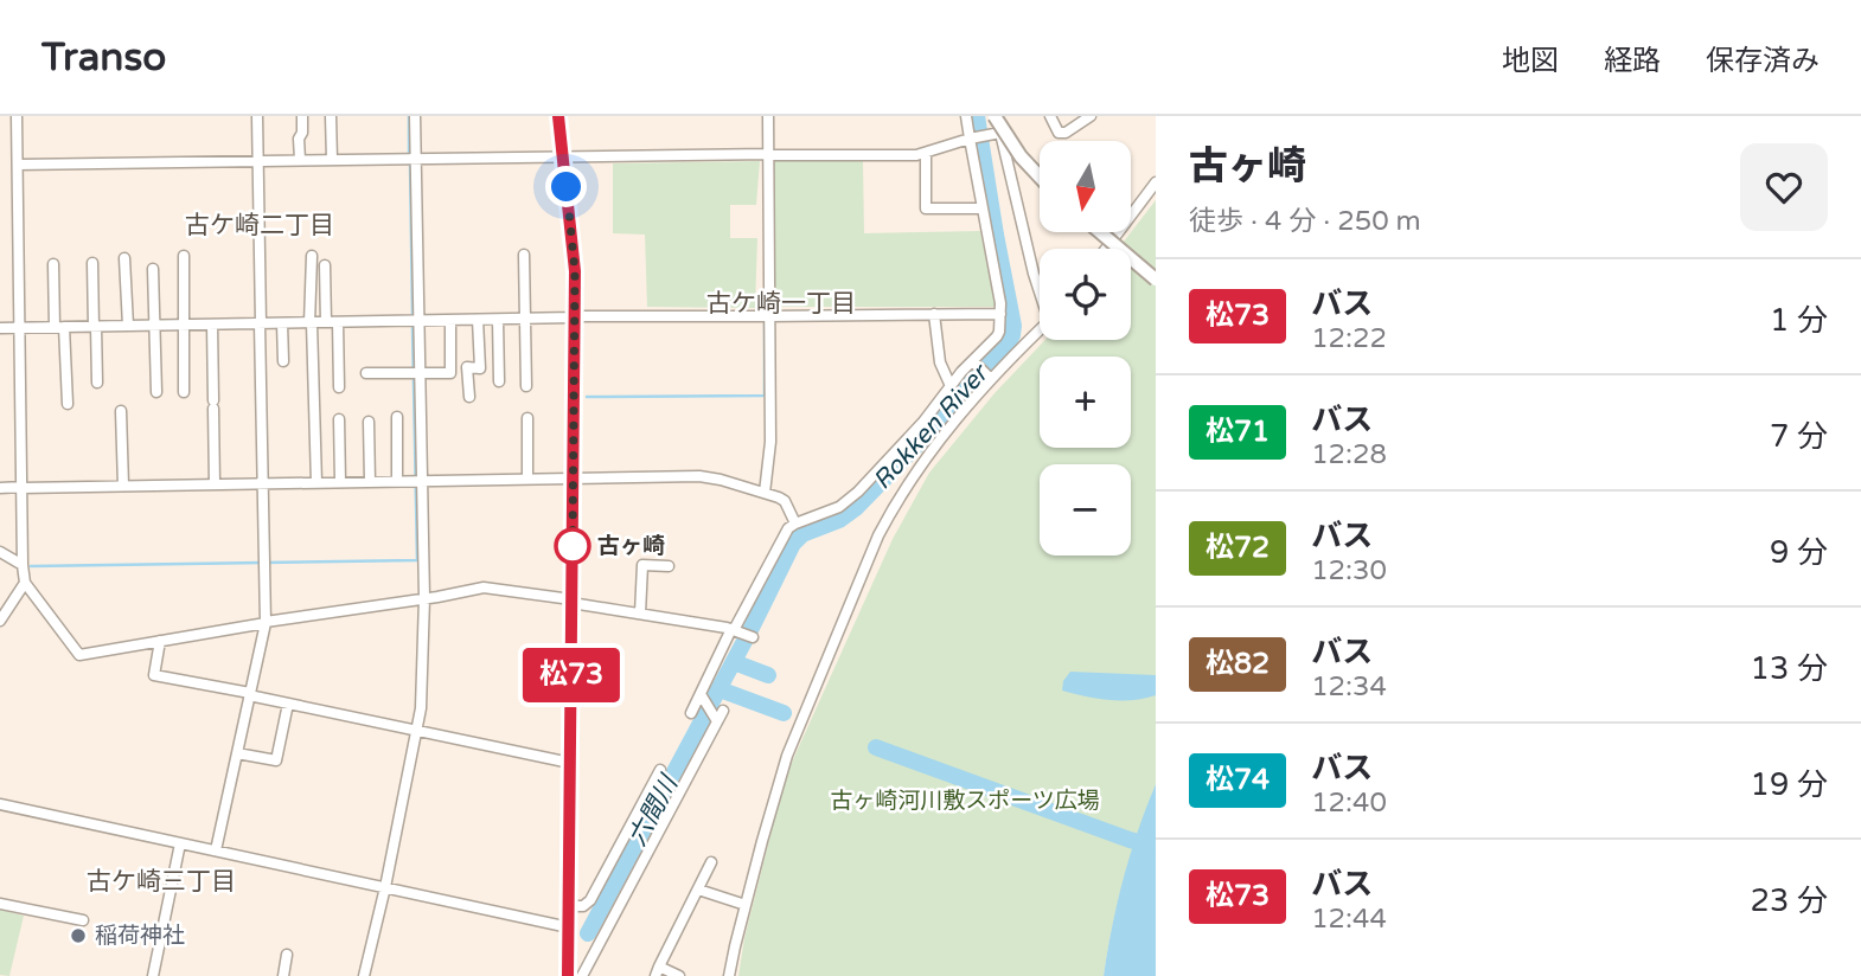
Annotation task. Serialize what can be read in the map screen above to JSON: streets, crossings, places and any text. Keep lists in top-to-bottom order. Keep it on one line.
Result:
{"districts":["古ケ崎二丁目","古ケ崎一丁目","古ケ崎三丁目"],"water":["Rokken River","六間川"],"parks":["古ヶ崎河川敷スポーツ広場"],"places":["古ヶ崎","稲荷神社"],"lines":["bus line 松73"],"north":"bottom","page":{"header":"Transo","nav":["地図","経路","保存済み"],"on_map":"松73","heading":["古ヶ崎","徒歩 · 4 分 · 250 m"],"map_buttons":["+","−"],"list":[{"mark":"松73","name":"バス","note":"12:22","value":"1 分"},{"mark":"松71","name":"バス","note":"12:28","value":"7 分"},{"mark":"松72","name":"バス","note":"12:30","value":"9 分"},{"mark":"松82","name":"バス","note":"12:34","value":"13 分"},{"mark":"松74","name":"バス","note":"12:40","value":"19 分"},{"mark":"松73","name":"バス","note":"12:44","value":"23 分"}]}}
